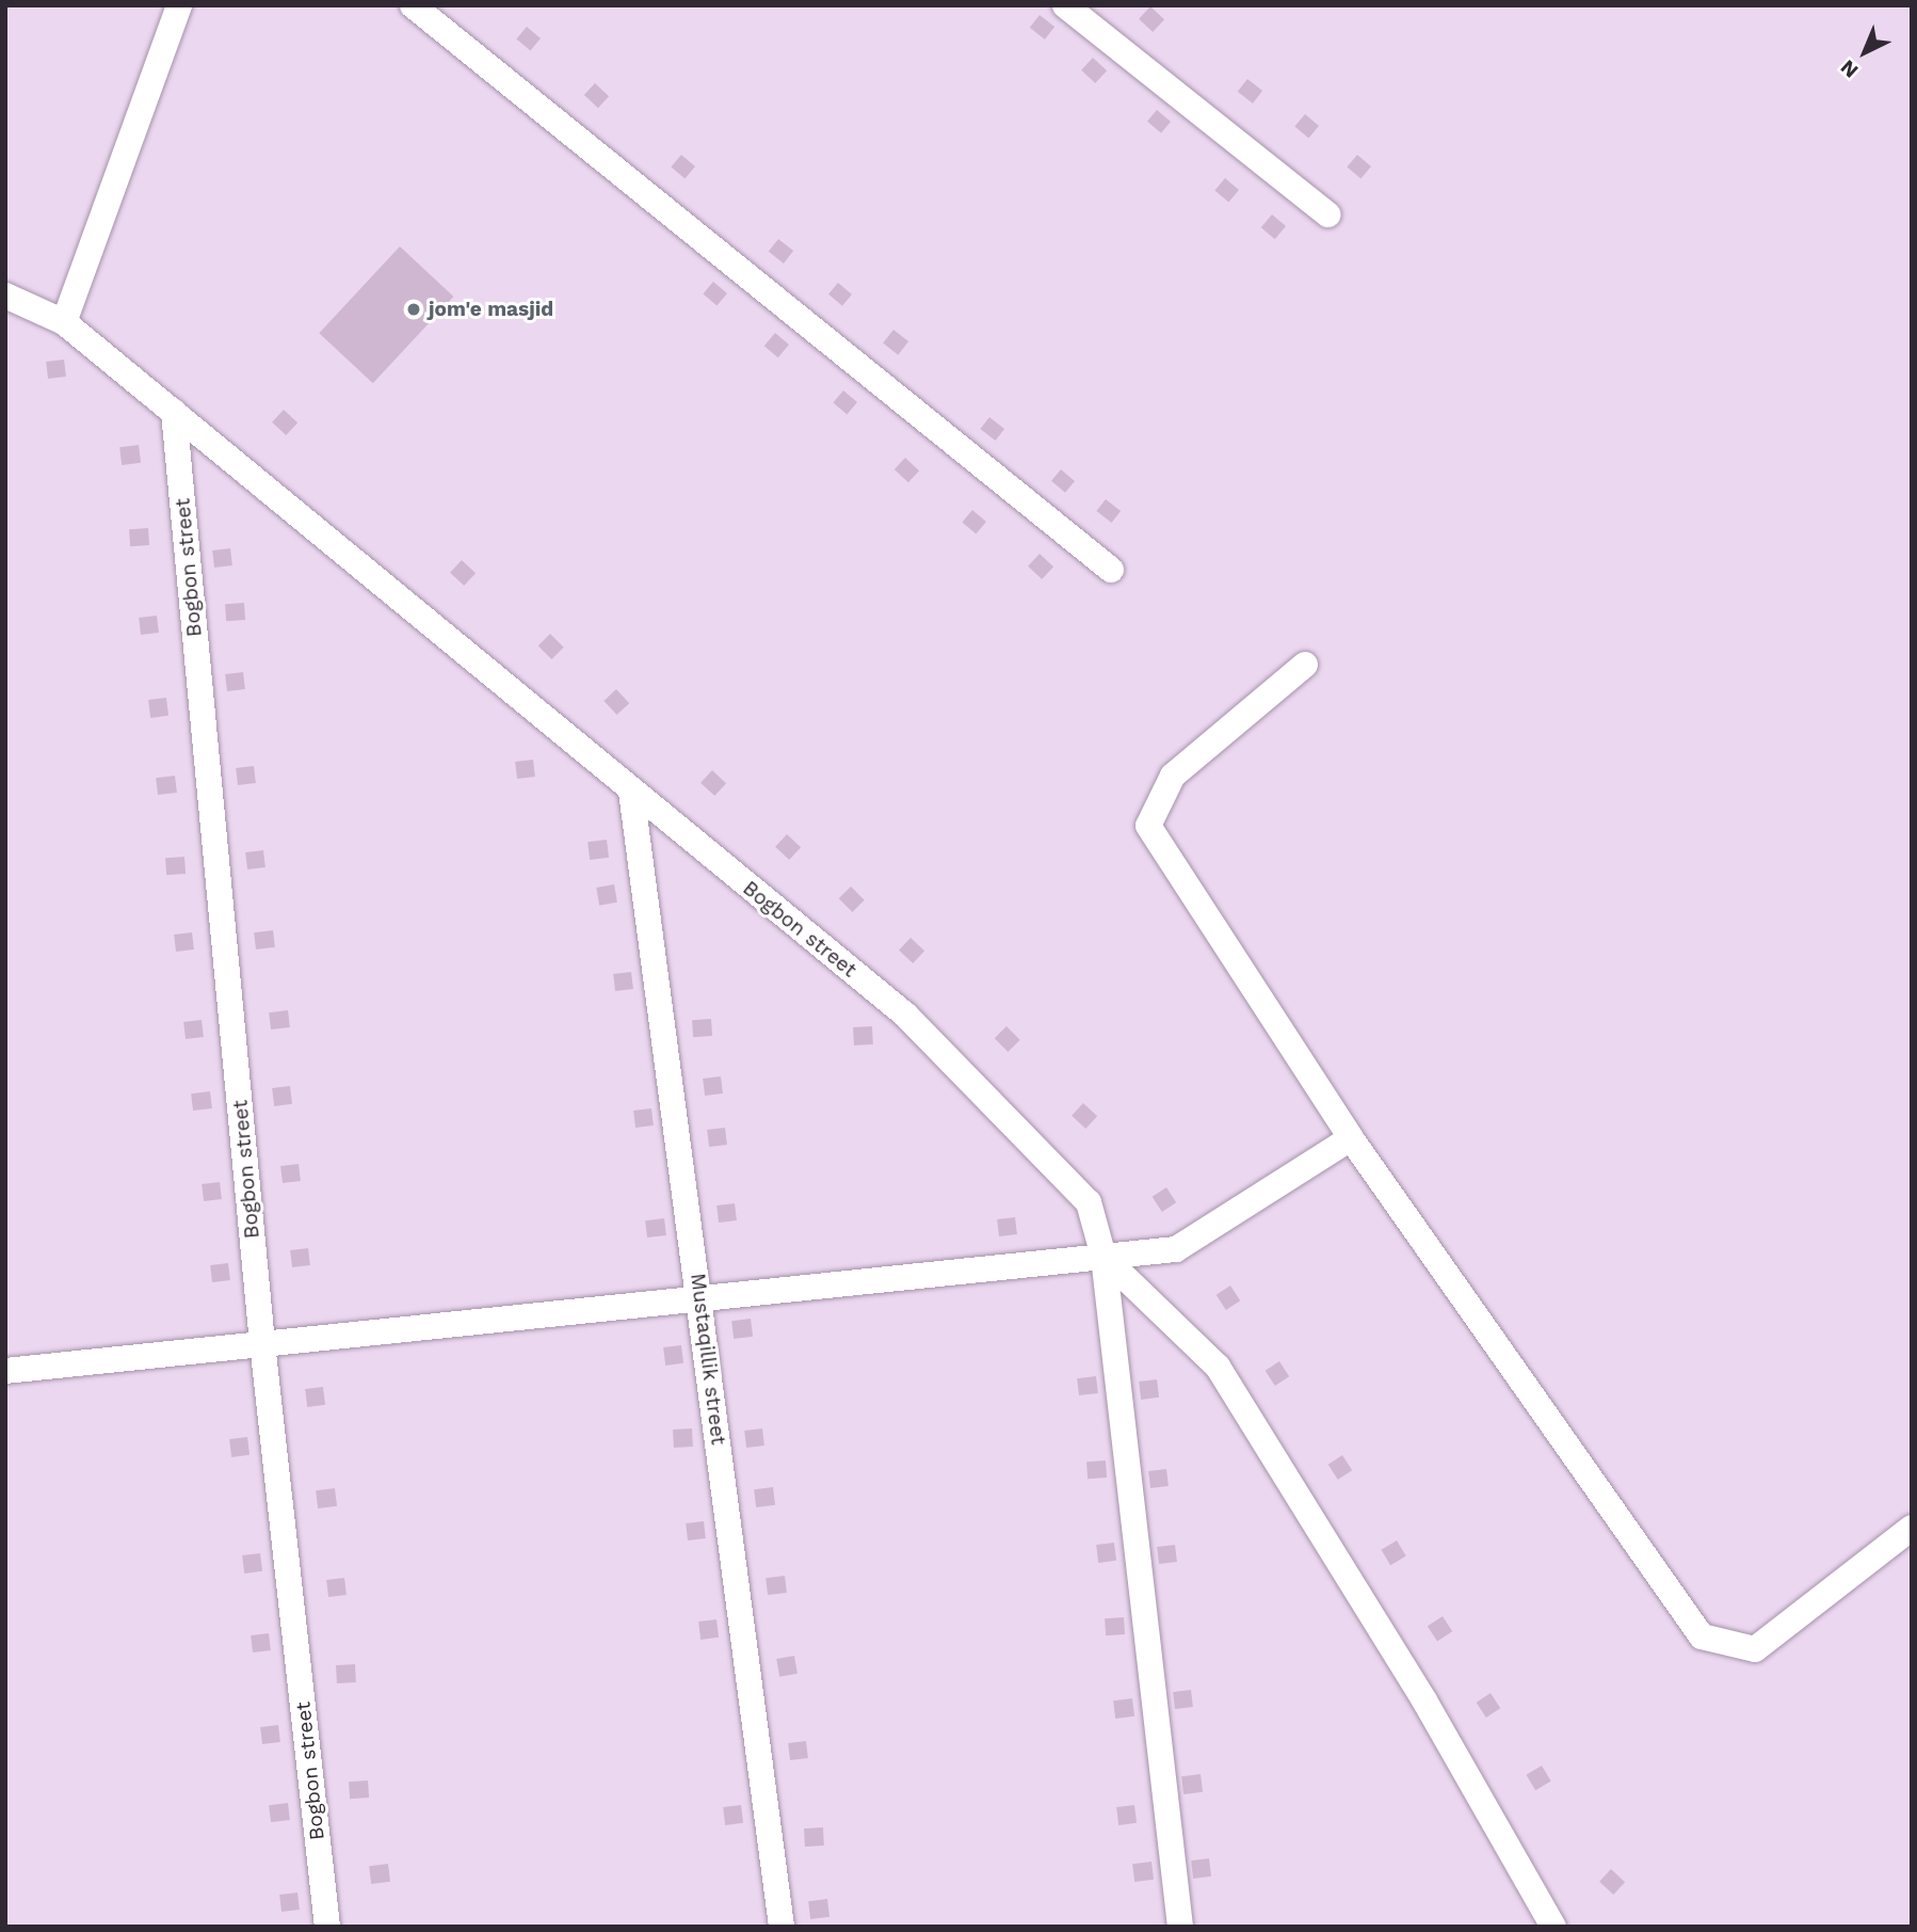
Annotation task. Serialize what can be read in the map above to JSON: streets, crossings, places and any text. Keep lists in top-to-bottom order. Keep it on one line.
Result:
{"streets":{"street":["Bogbon street","Mustaqillik street"]},"crossings":[["Bogbon street","Mustaqillik street"]],"places":["jom'e masjid"],"north":"bottom left"}
